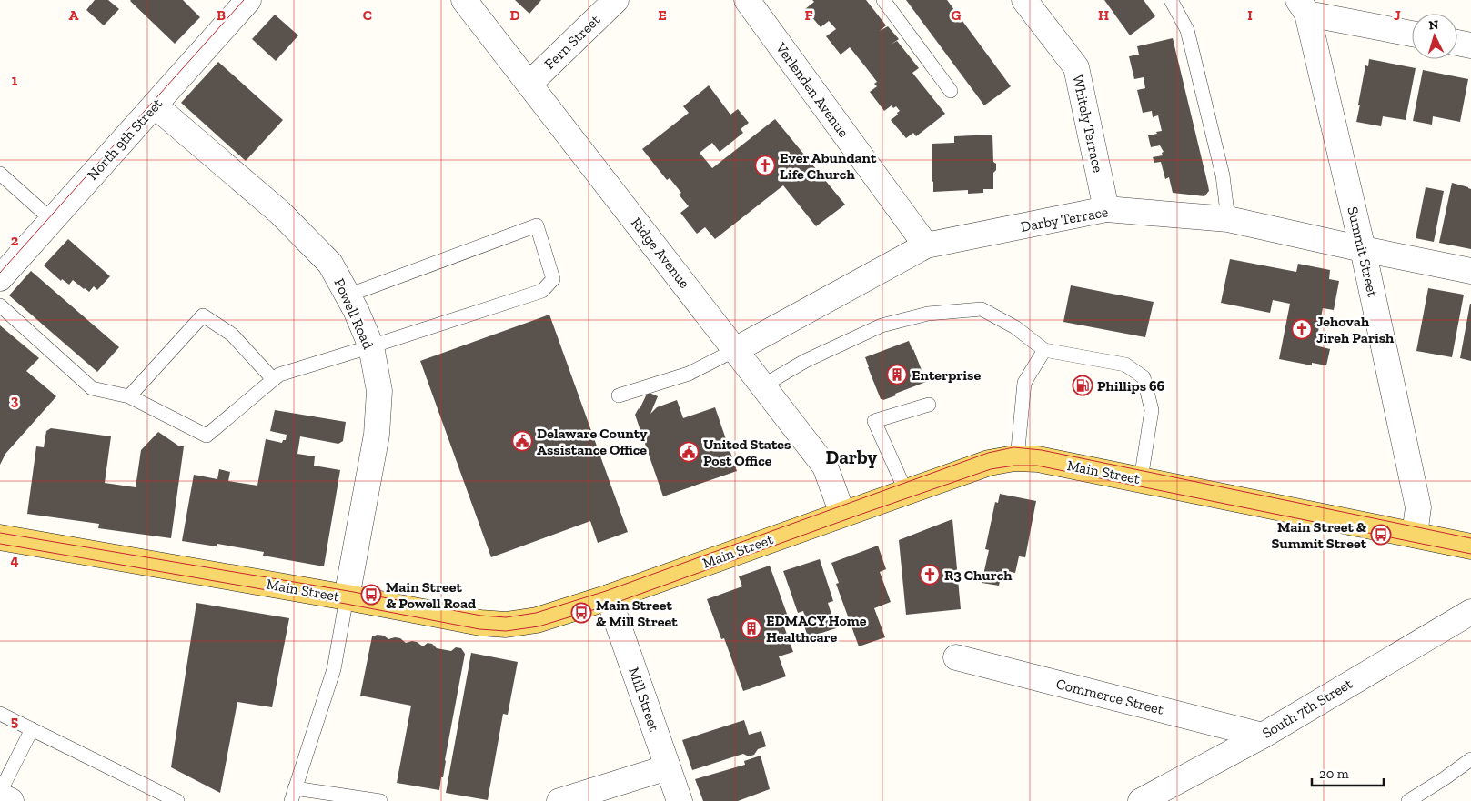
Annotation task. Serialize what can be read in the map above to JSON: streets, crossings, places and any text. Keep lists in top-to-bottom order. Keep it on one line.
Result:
{"streets":{"main road":["Main Street"],"street":["Fern Street","Verlenden Avenue","Whitely Terrace","North 9th Street","Darby Terrace","Summit Street","Ridge Avenue","Powell Road","Commerce Street","Mill Street","South 7th Street"]},"crossings":[["Fern Street","Ridge Avenue"],["Verlenden Avenue","Darby Terrace"],["Whitely Terrace","Darby Terrace"],["North 9th Street","Powell Road"],["Darby Terrace","Summit Street"],["Darby Terrace","Ridge Avenue"],["Summit Street","Main Street"],["Ridge Avenue","Main Street"],["Powell Road","Main Street"],["Main Street","Mill Street"],["Commerce Street","South 7th Street"]],"districts":["Darby"],"places":{"church":["Ever Abundant Life Church","Jehovah Jireh Parish","R3 Church"],"building":["Enterprise","EDMACY Home Healthcare"],"fuel station":["Phillips 66"],"public building":["Delaware County Assistance Office","United States Post Office"],"bus stop":["Main Street & Summit Street","Main Street & Powell Road","Main Street & Mill Street"]},"scale_bar":"20 m","north":"top","grid":{"columns":["A","B","C","D","E","F","G","H","I","J"],"rows":["1","2","3","4","5"]}}
